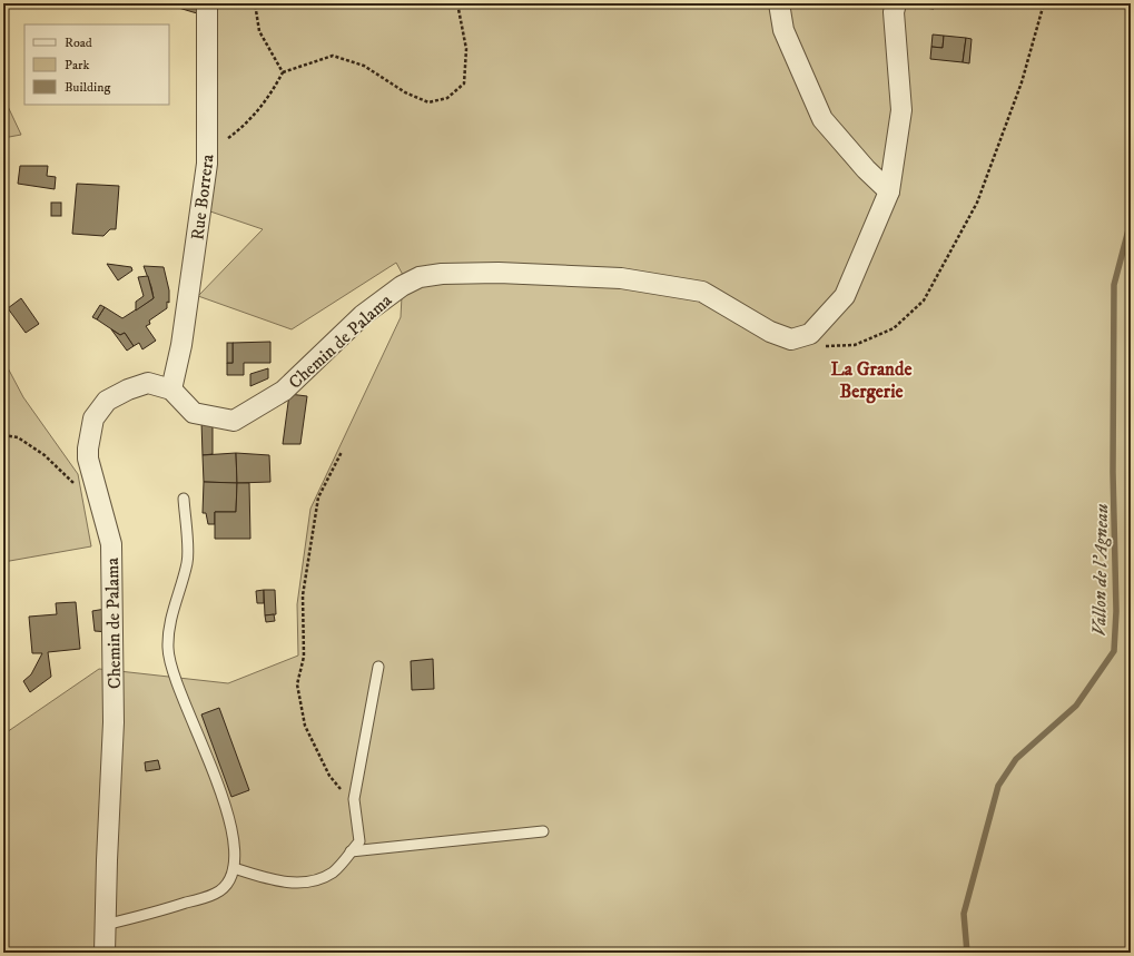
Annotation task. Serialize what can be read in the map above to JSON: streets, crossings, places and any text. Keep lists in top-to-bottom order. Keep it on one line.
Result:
{"streets":{"street":["Rue Borrera","Chemin de Palama"]},"crossings":[["Rue Borrera","Chemin de Palama"]],"districts":["La Grande Bergerie"],"water":["Vallon de l'Agneau"],"legend":["Road","Park","Building"]}
